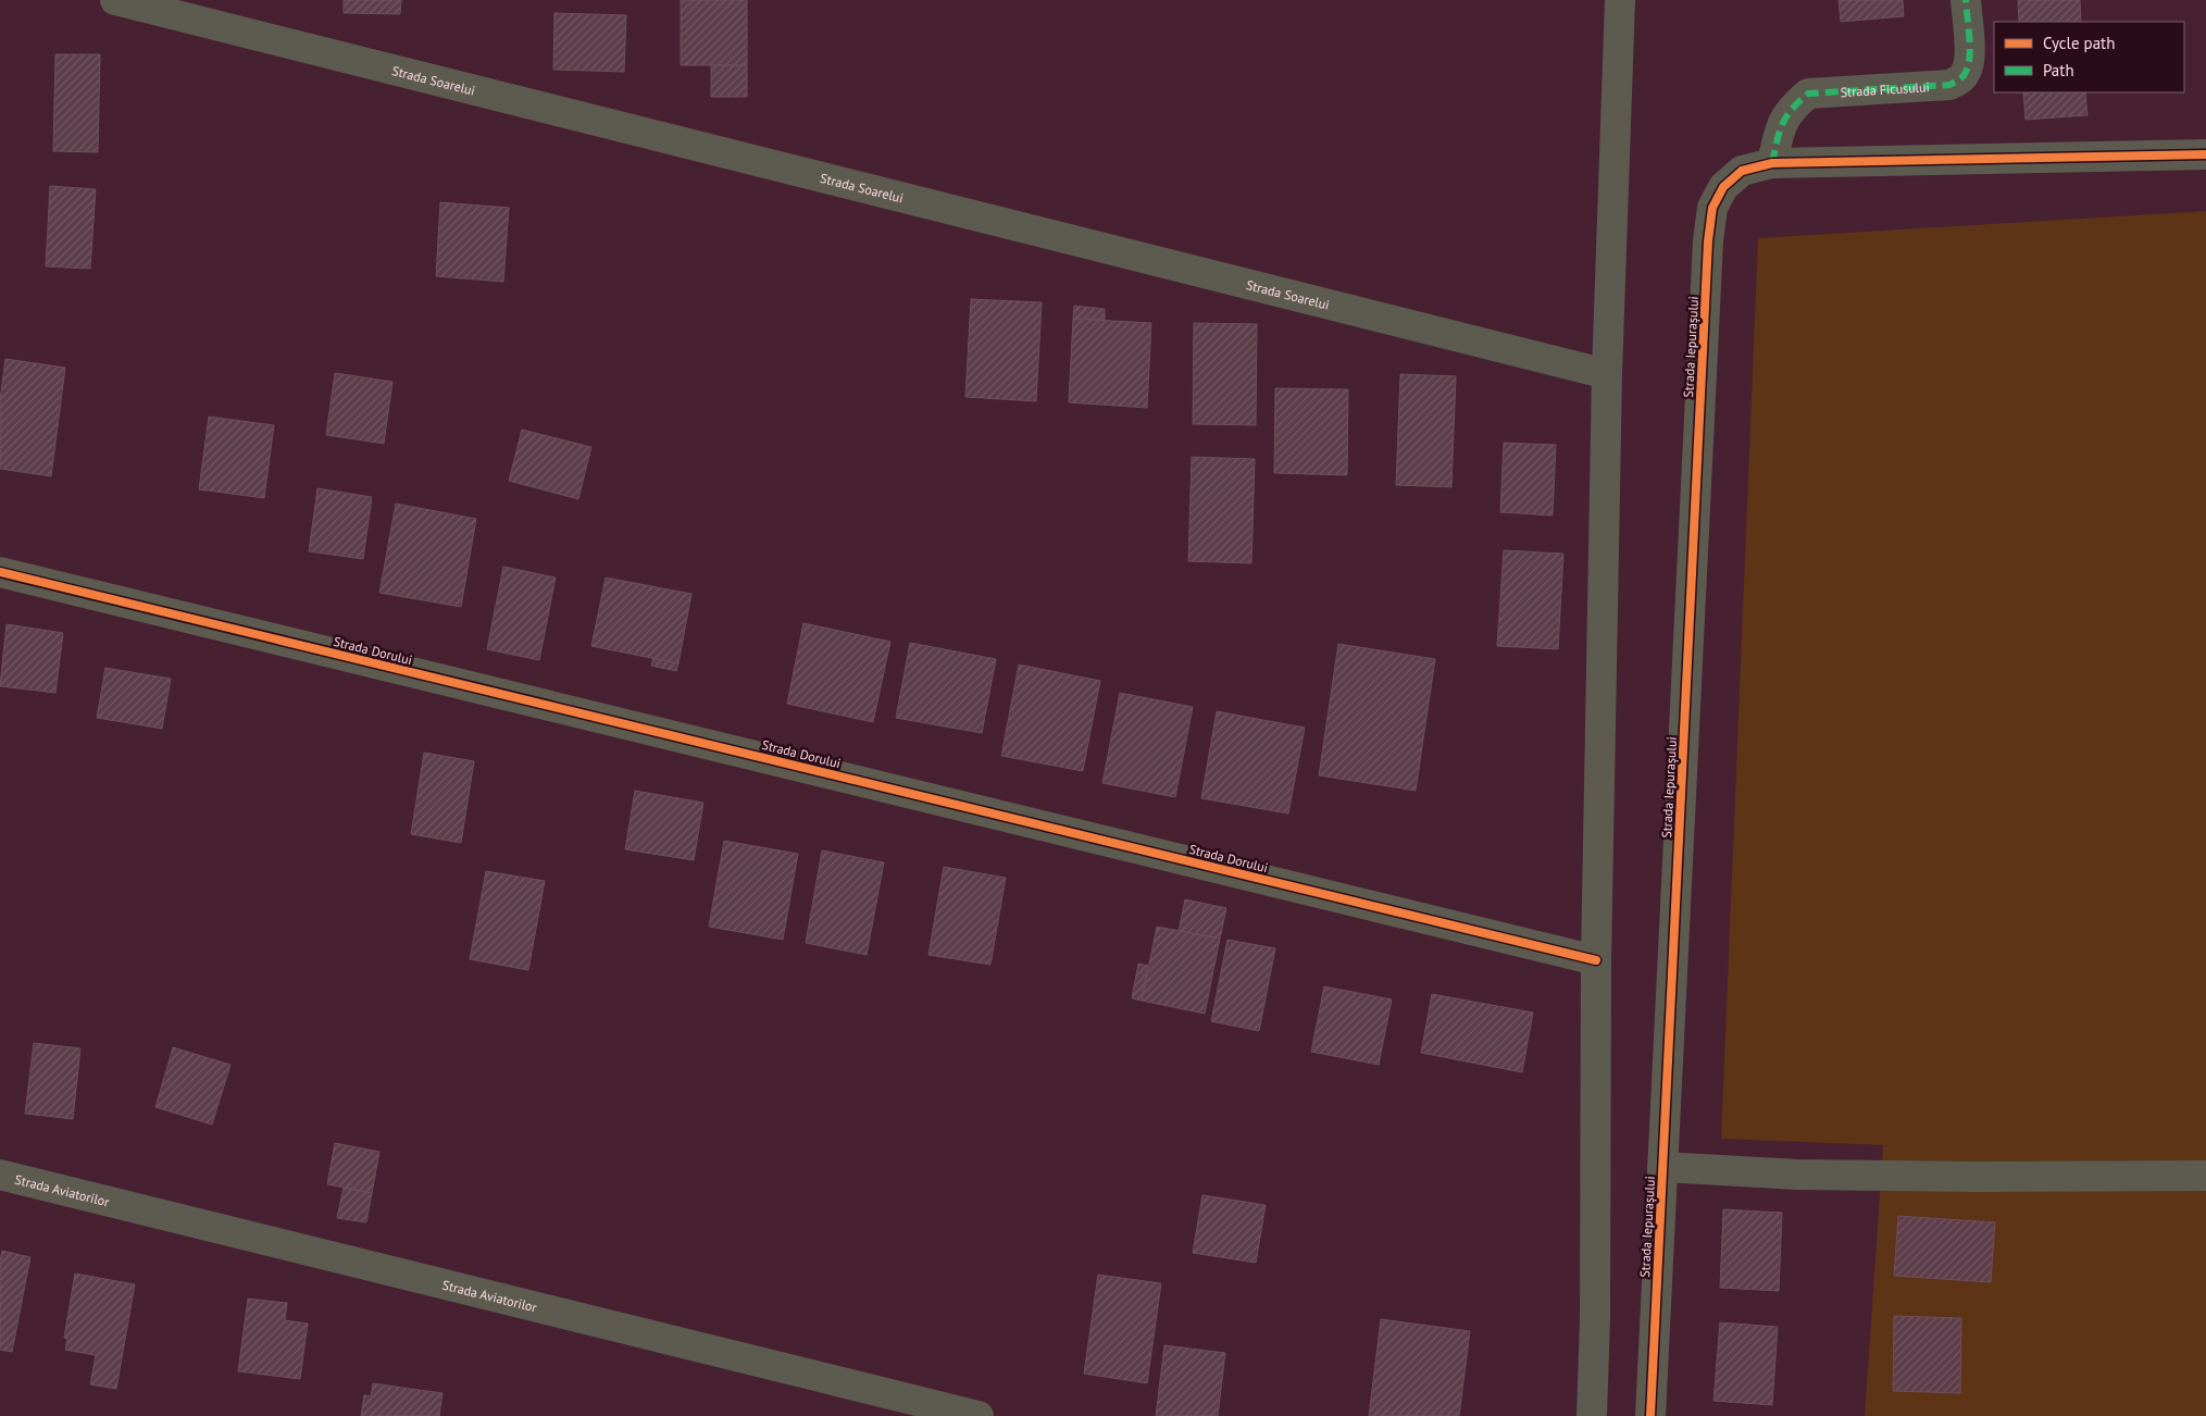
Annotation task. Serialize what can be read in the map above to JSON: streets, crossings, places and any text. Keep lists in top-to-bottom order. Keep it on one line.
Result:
{"streets":{"street":["Strada Soarelui","Strada Ficusului","Strada Iepurașului","Strada Dorului","Strada Aviatorilor"]},"crossings":[["Strada Ficusului","Strada Iepurașului"]],"legend":["Cycle path","Path"]}
